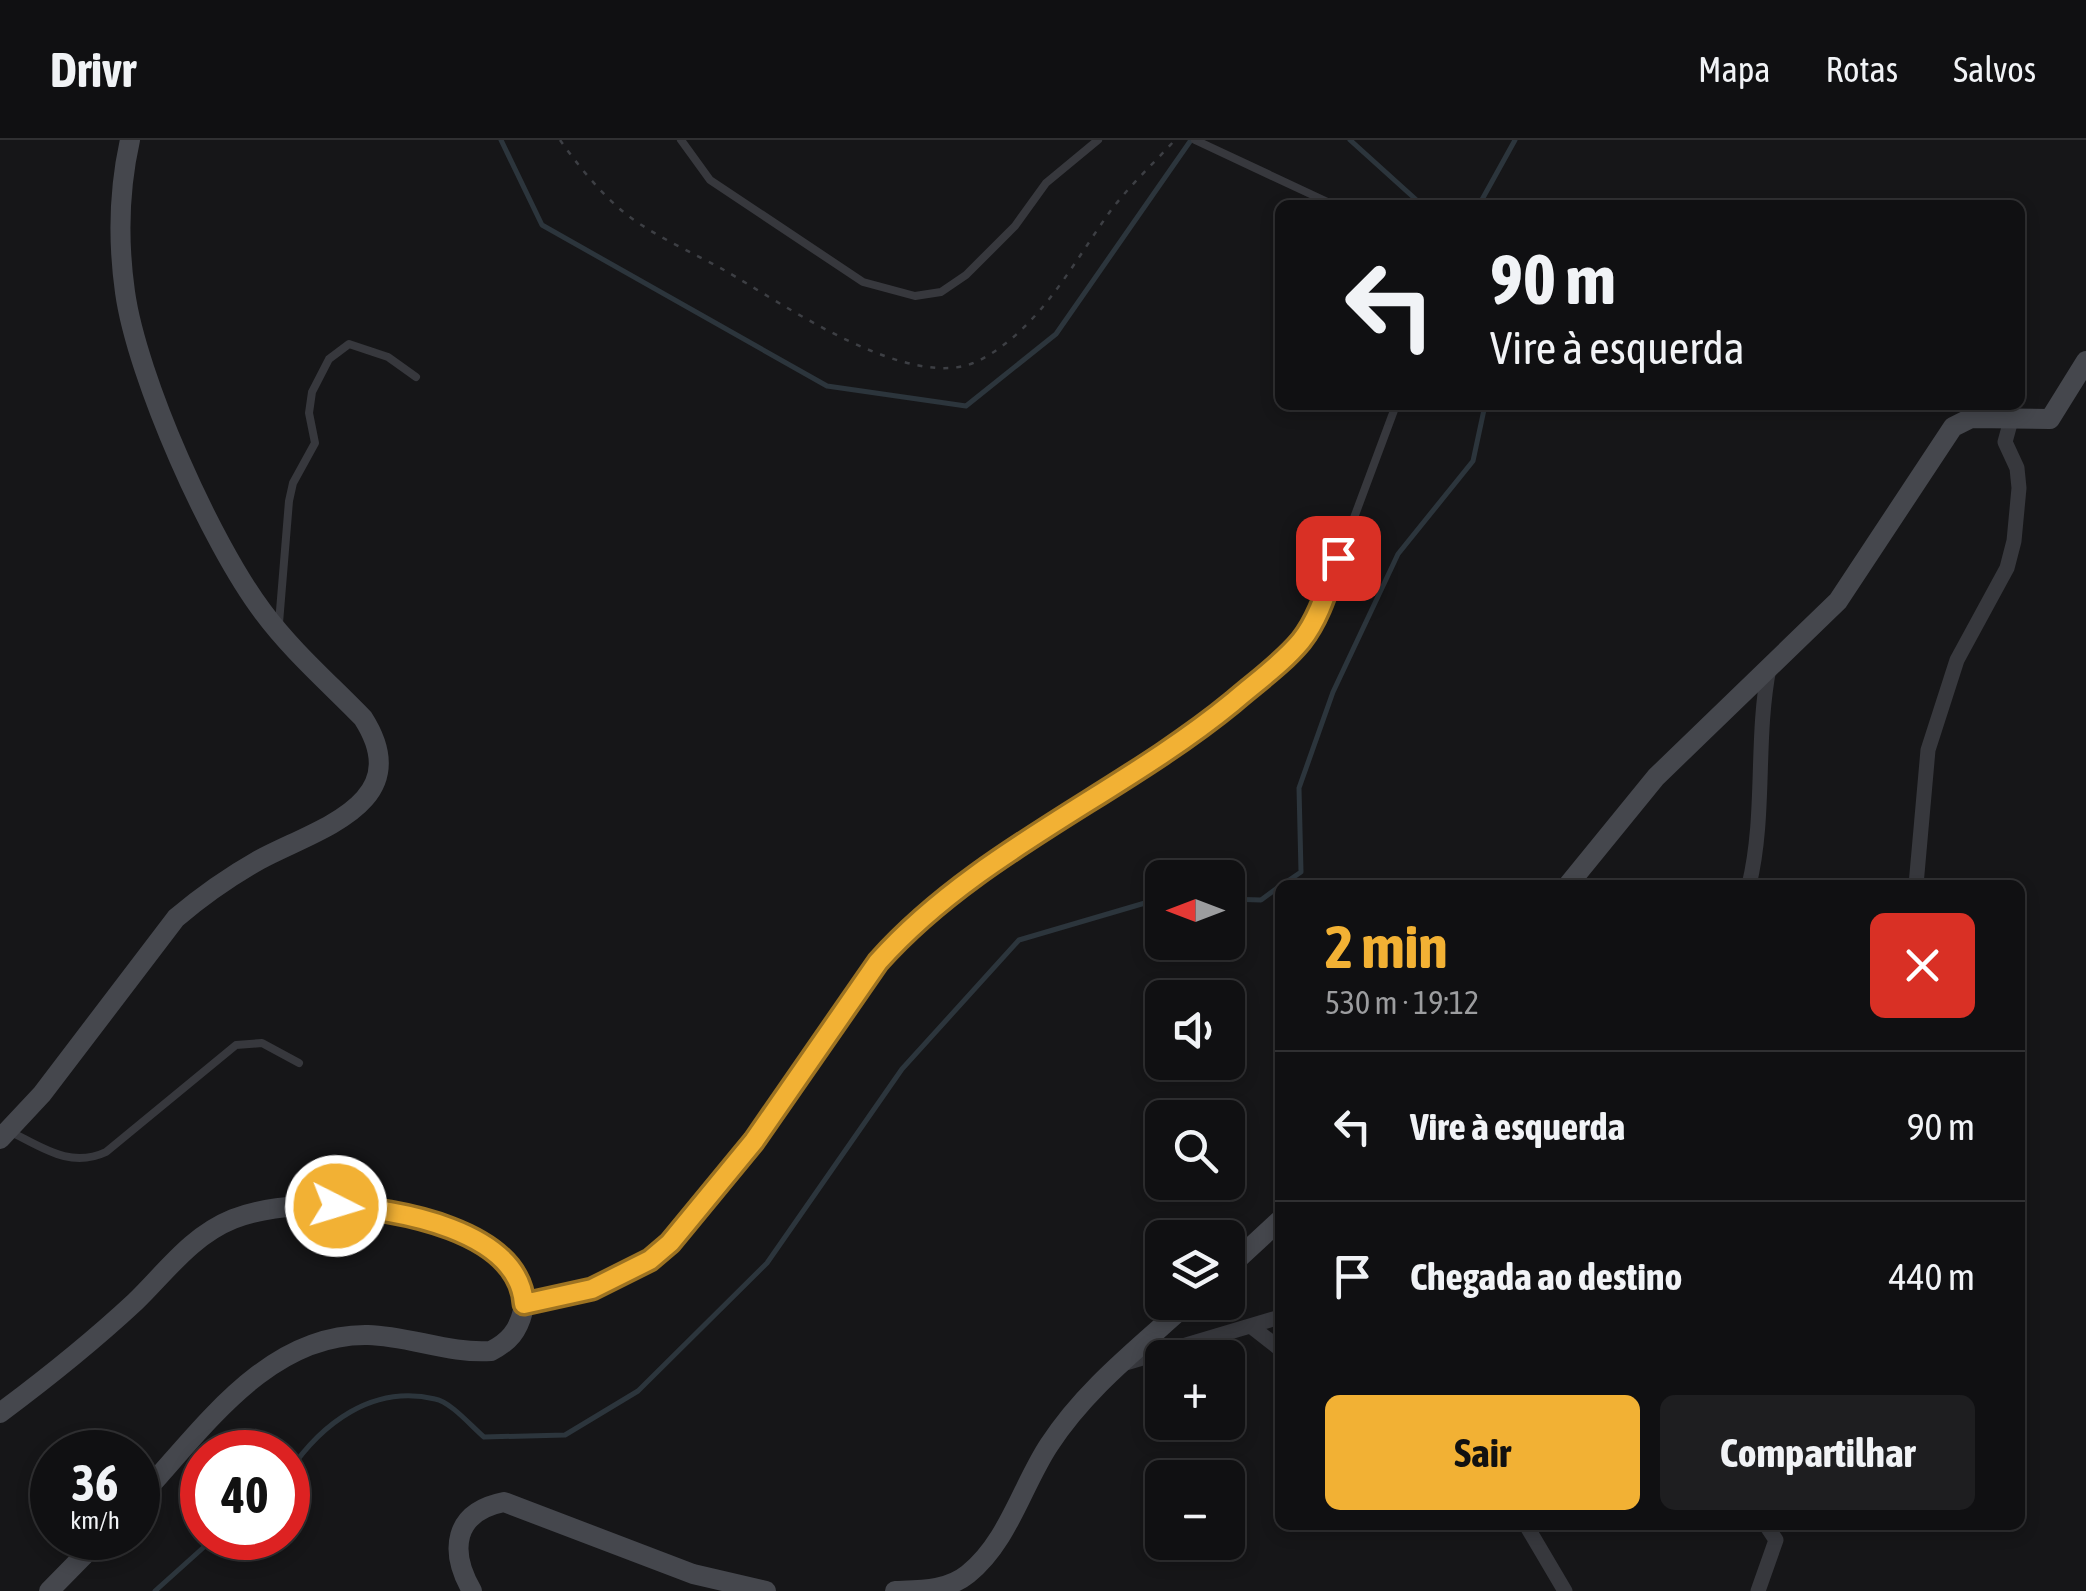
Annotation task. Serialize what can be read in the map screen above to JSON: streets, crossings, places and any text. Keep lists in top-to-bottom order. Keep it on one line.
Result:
{"north":"left","page":{"header":"Drivr","nav":["Mapa","Rotas","Salvos"],"turn":["90 m","Vire à esquerda"],"map_buttons":["+","−"],"heading":["2 min","530 m · 19:12"],"list":[{"name":"Vire à esquerda","value":"90 m"},{"name":"Chegada ao destino","value":"440 m"}],"buttons":["Sair","Compartilhar"],"speed":"36 km/h","limit":"40"}}
